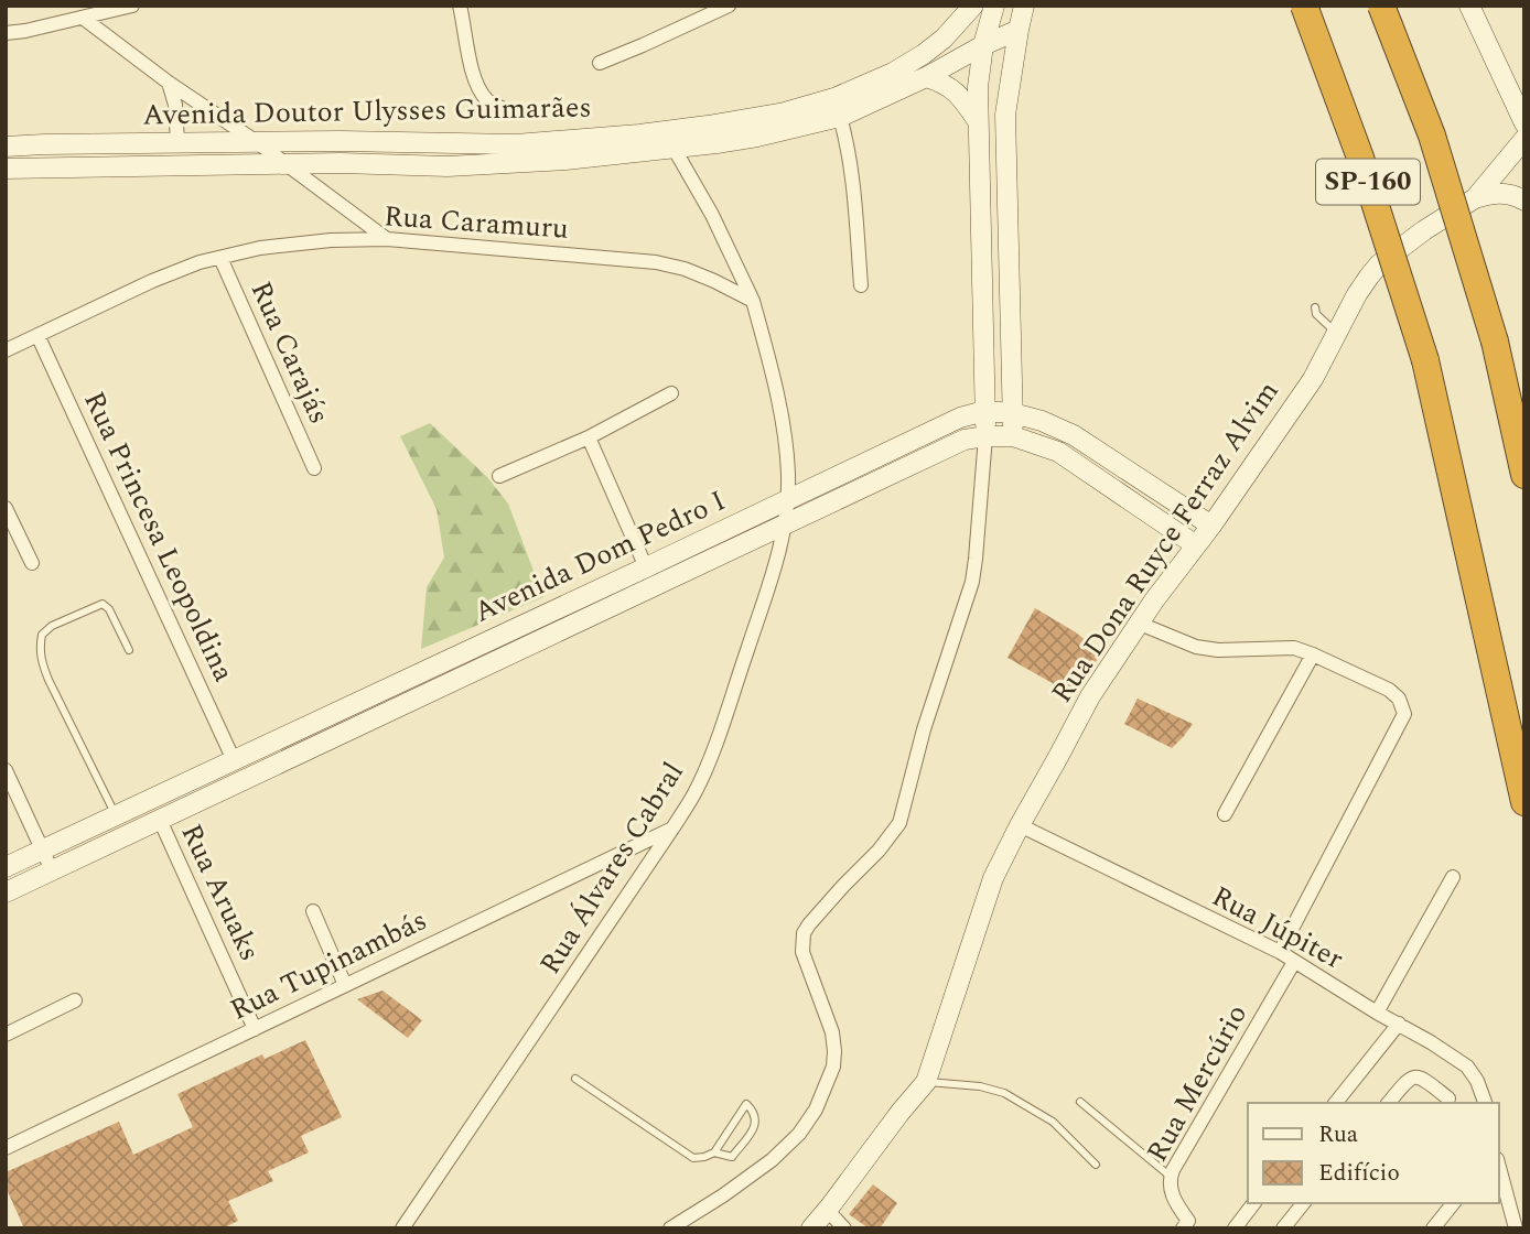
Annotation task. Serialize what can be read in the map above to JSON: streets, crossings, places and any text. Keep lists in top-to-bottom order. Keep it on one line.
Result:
{"streets":{"highway":["SP-160"],"street":["Avenida Doutor Ulysses Guimarães","Rua Caramuru","Rua Carajás","Rua Princesa Leopoldina","Rua Dona Ruyce Ferraz Alvim","Avenida Dom Pedro I","Rua Álvares Cabral","Rua Aruaks","Rua Júpiter","Rua Tupinambás","Rua Mercúrio"]},"crossings":[["Rua Caramuru","Rua Carajás"],["Rua Caramuru","Rua Princesa Leopoldina"],["Rua Princesa Leopoldina","Avenida Dom Pedro I"],["Rua Dona Ruyce Ferraz Alvim","Avenida Dom Pedro I"],["Rua Dona Ruyce Ferraz Alvim","Rua Júpiter"],["Avenida Dom Pedro I","Rua Álvares Cabral"],["Avenida Dom Pedro I","Rua Aruaks"],["Rua Álvares Cabral","Rua Tupinambás"],["Rua Aruaks","Rua Tupinambás"],["Rua Júpiter","Rua Mercúrio"]],"legend":["Rua","Edifício"]}
